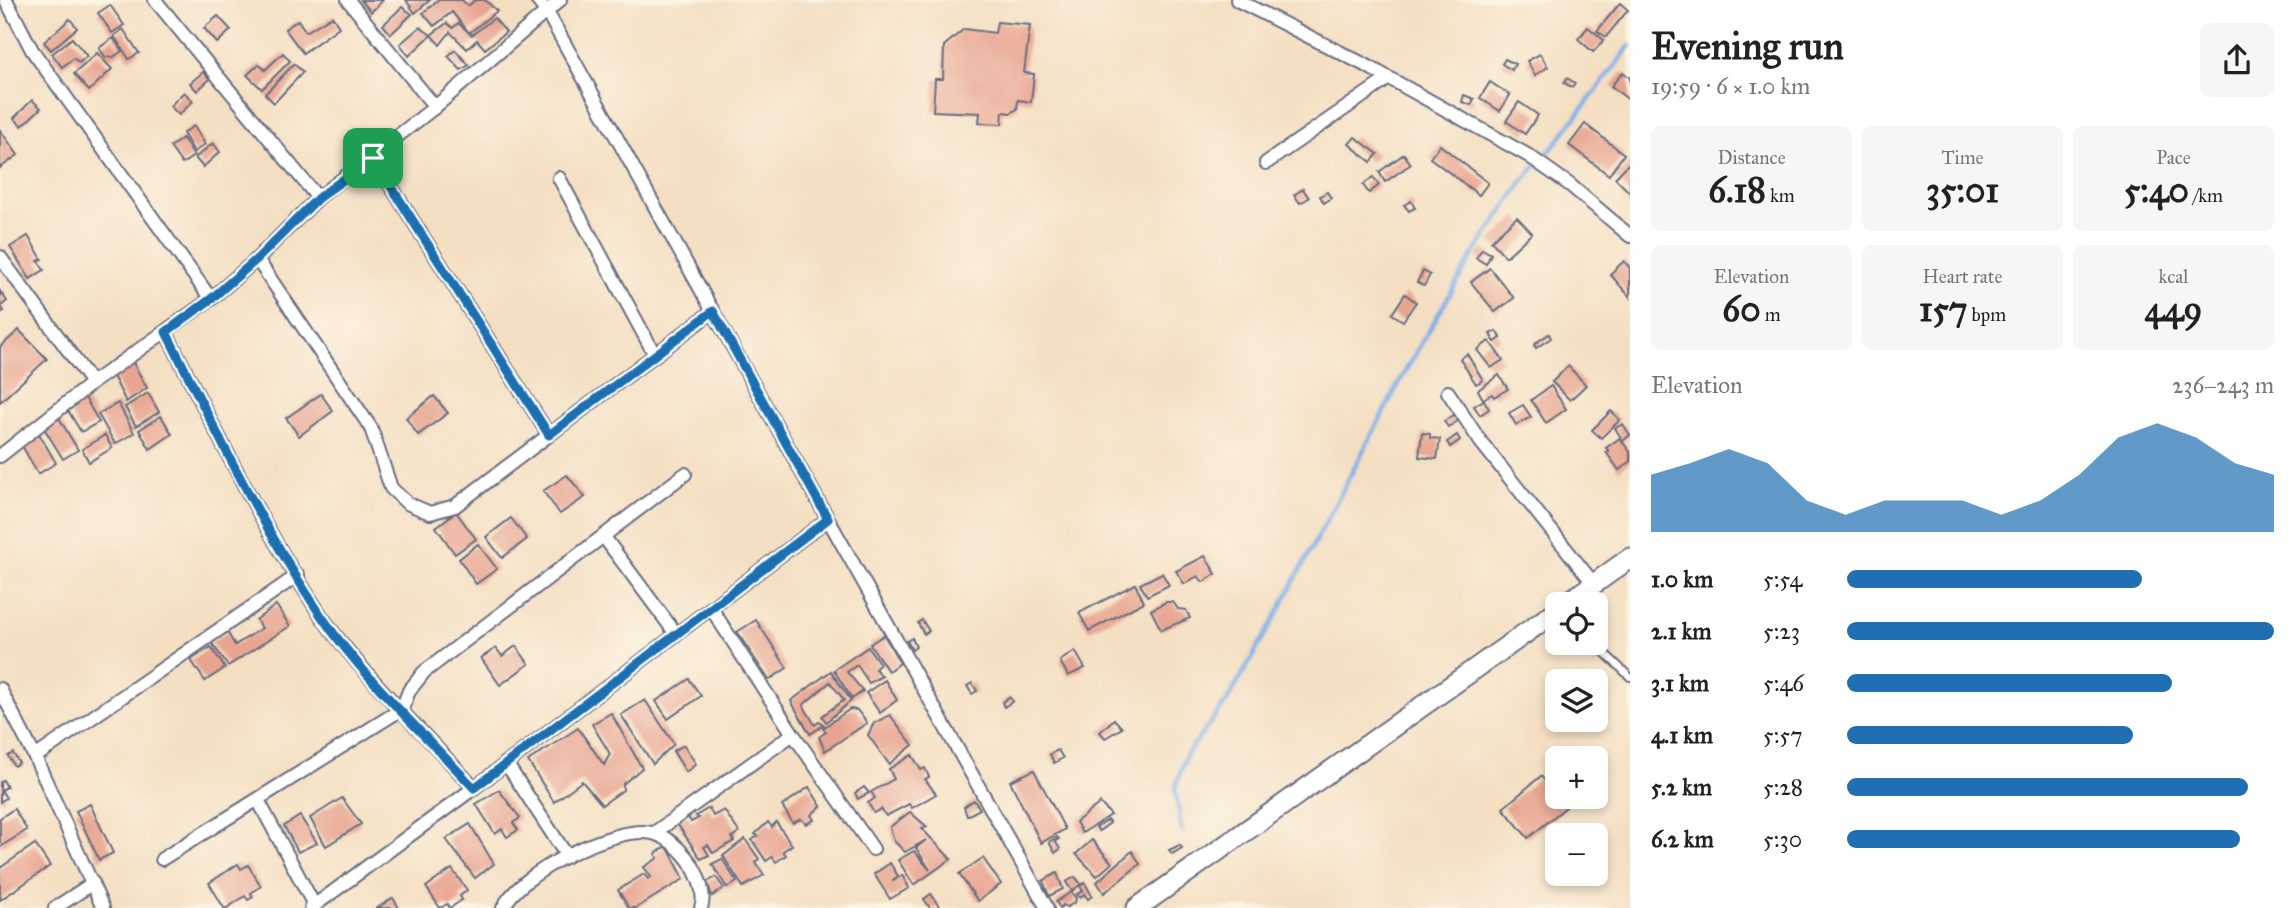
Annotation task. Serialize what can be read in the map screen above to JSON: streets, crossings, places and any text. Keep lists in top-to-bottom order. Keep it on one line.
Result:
{"page":{"heading":["Evening run","19:59 · 6 × 1.0 km"],"stats":[["Distance","6.18 km"],["Time","35:01"],["Pace","5:40 /km"],["Elevation","60 m"],["Heart rate","157 bpm"],["kcal","449"]],"chart":["Elevation","236–243 m"],"list":[{"name":"1.0 km","note":"5:54"},{"name":"2.1 km","note":"5:23"},{"name":"3.1 km","note":"5:46"},{"name":"4.1 km","note":"5:57"},{"name":"5.2 km","note":"5:28"},{"name":"6.2 km","note":"5:30"}],"map_buttons":["+","−"]}}
